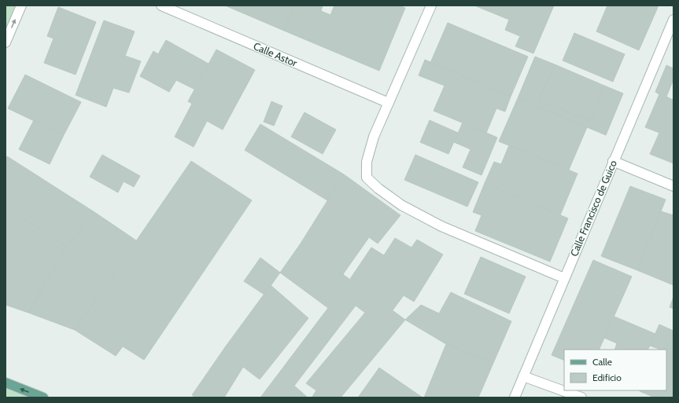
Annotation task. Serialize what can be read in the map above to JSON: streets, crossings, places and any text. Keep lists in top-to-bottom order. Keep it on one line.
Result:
{"streets":{"street":["Calle Astor","Calle Francisco de Guico"]},"legend":["Calle","Edificio"]}
